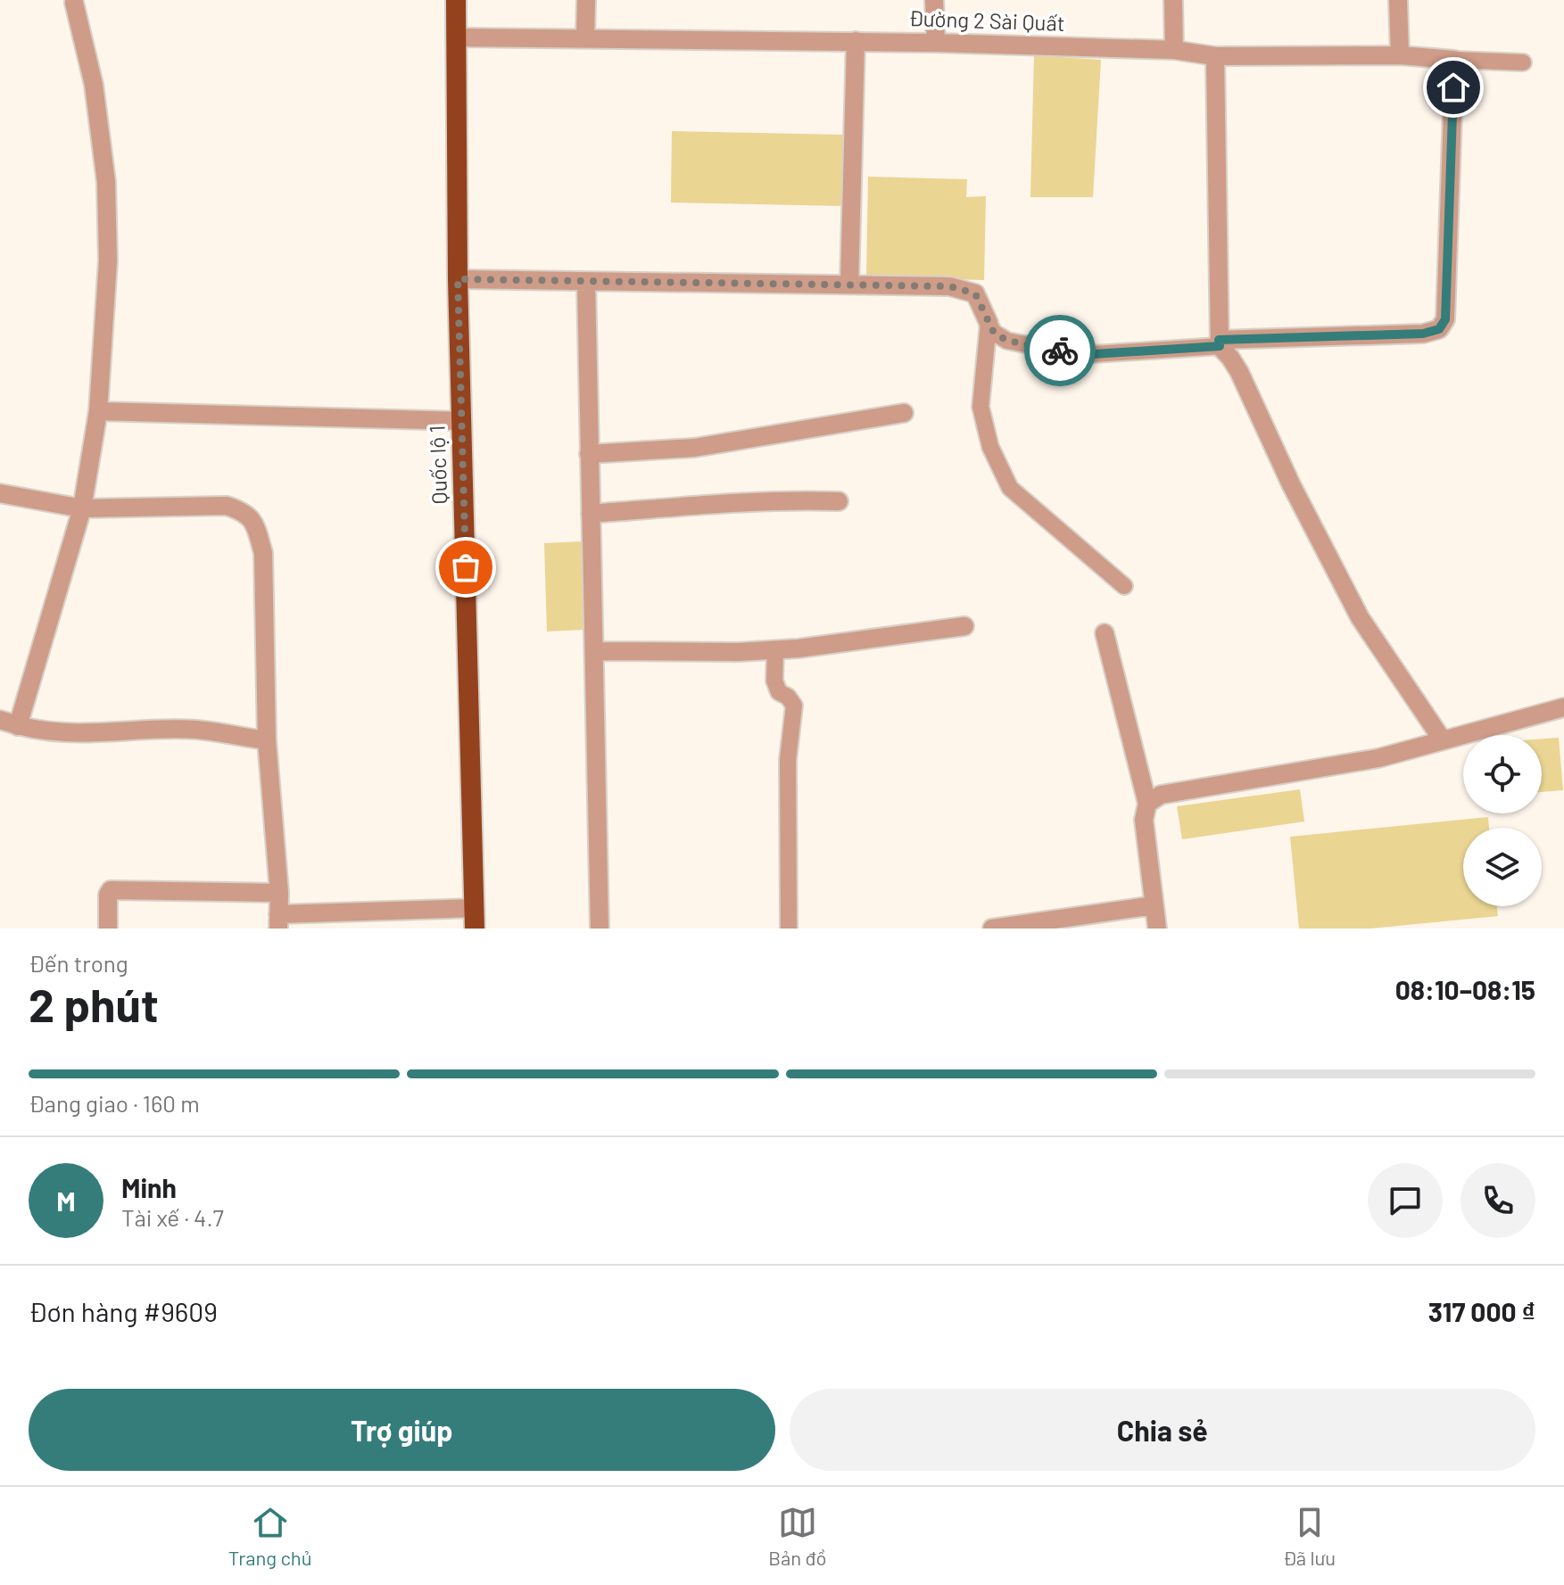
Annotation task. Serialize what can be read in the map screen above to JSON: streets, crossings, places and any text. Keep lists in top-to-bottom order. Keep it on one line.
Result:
{"streets":{"highway":["Quốc lộ 1"],"street":["Đường 2 Sài Quất"]},"crossings":[["Đường 2 Sài Quất","Quốc lộ 1"]],"page":{"heading":["2 phút","Đến trong","08:10–08:15"],"panel":["Minh","Tài xế · 4.7","Đơn hàng #9609","317 000 ₫"],"bar":"Đang giao · 160 m","round":"M","buttons":["Trợ giúp","Chia sẻ"],"tabs":["Trang chủ","Bản đồ","Đã lưu"]}}
